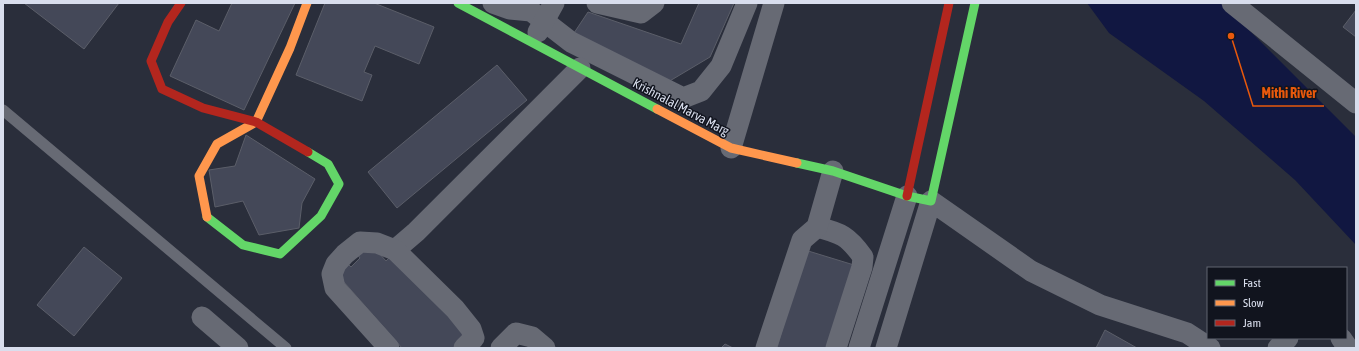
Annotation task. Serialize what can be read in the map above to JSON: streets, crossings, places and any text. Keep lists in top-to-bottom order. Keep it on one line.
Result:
{"streets":{"street":["Krishnalal Marva Marg"]},"places":["Mithi River"],"legend":["Fast","Slow","Jam"]}
